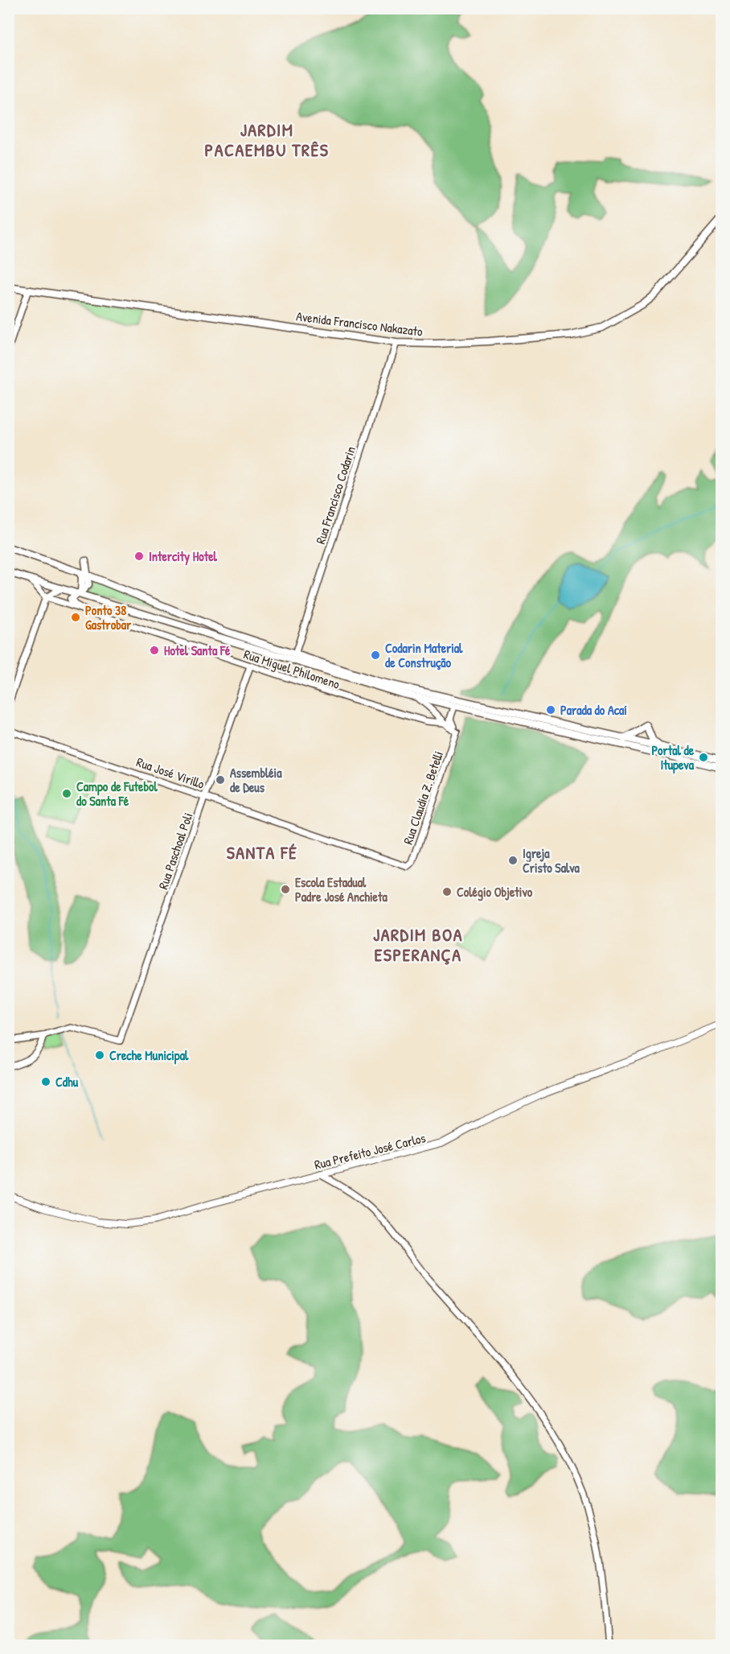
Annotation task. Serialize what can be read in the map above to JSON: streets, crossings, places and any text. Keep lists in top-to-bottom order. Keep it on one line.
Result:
{"streets":{"main road":["Avenida Francisco Nakazato","Rua Prefeito José Carlos"],"street":["Rua Francisco Codarin","Rua Miguel Philomeno","Rua José Virillo","Rua Claudia Z. Betelli","Rua Paschoal Poli"]},"crossings":[["Avenida Francisco Nakazato","Rua Francisco Codarin"],["Rua Miguel Philomeno","Rua Claudia Z. Betelli"],["Rua Miguel Philomeno","Rua Paschoal Poli"],["Rua José Virillo","Rua Claudia Z. Betelli"],["Rua José Virillo","Rua Paschoal Poli"]],"districts":["JARDIM PACAEMBU TRÊS","SANTA FÉ","JARDIM BOA ESPERANÇA"],"places":["Intercity Hotel","Ponto 38 Gastrobar","Hotel Santa Fé","Codarin Material de Construção","Parada do Acaí","Portal de Itupeva","Assembléia de Deus","Campo de Futebol do Santa Fé","Igreja Cristo Salva","Escola Estadual Padre José Anchieta","Colégio Objetivo","Creche Municipal","Cdhu"]}
